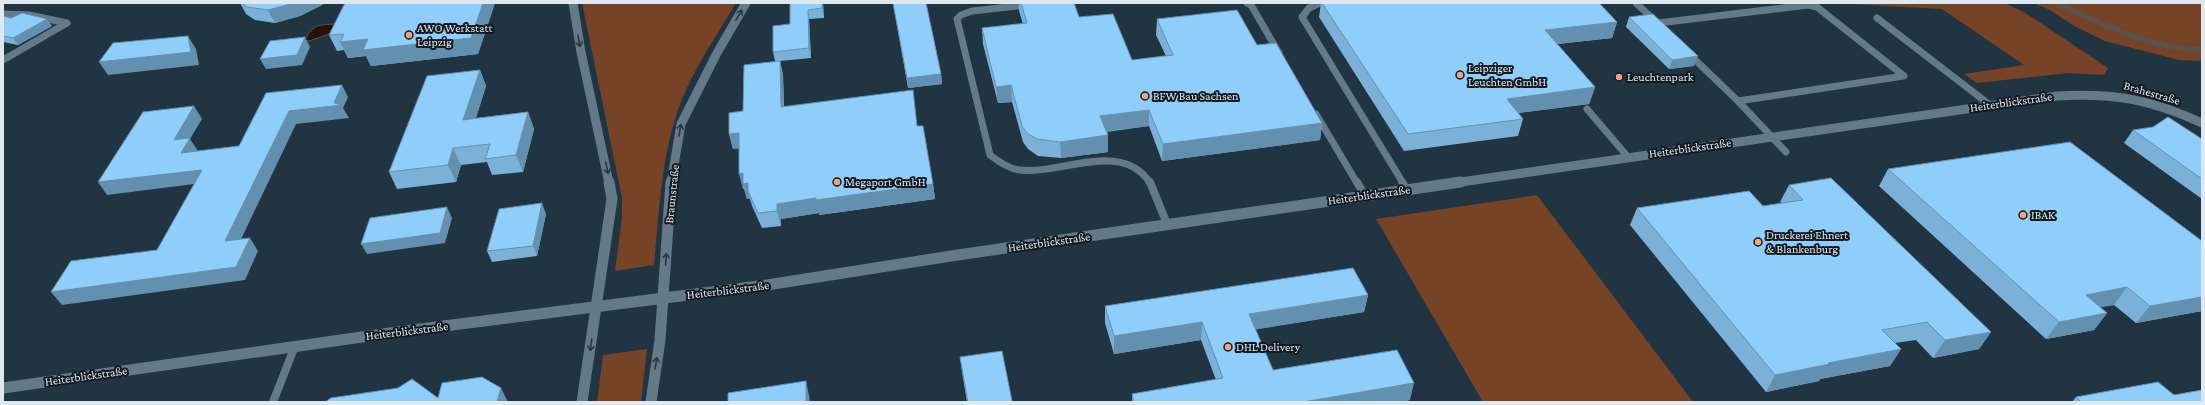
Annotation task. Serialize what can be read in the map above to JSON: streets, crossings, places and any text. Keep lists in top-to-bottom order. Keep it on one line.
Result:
{"streets":{"street":["Brahestraße","Heiterblickstraße","Braunstraße"]},"crossings":[["Brahestraße","Heiterblickstraße"],["Heiterblickstraße","Braunstraße"]],"places":["AWO Werkstatt Leipzig","Leipziger Leuchten GmbH","Leuchtenpark","BFW Bau Sachsen","Megaport GmbH","IBAK","Druckerei Ehnert & Blankenburg","DHL Delivery"]}
